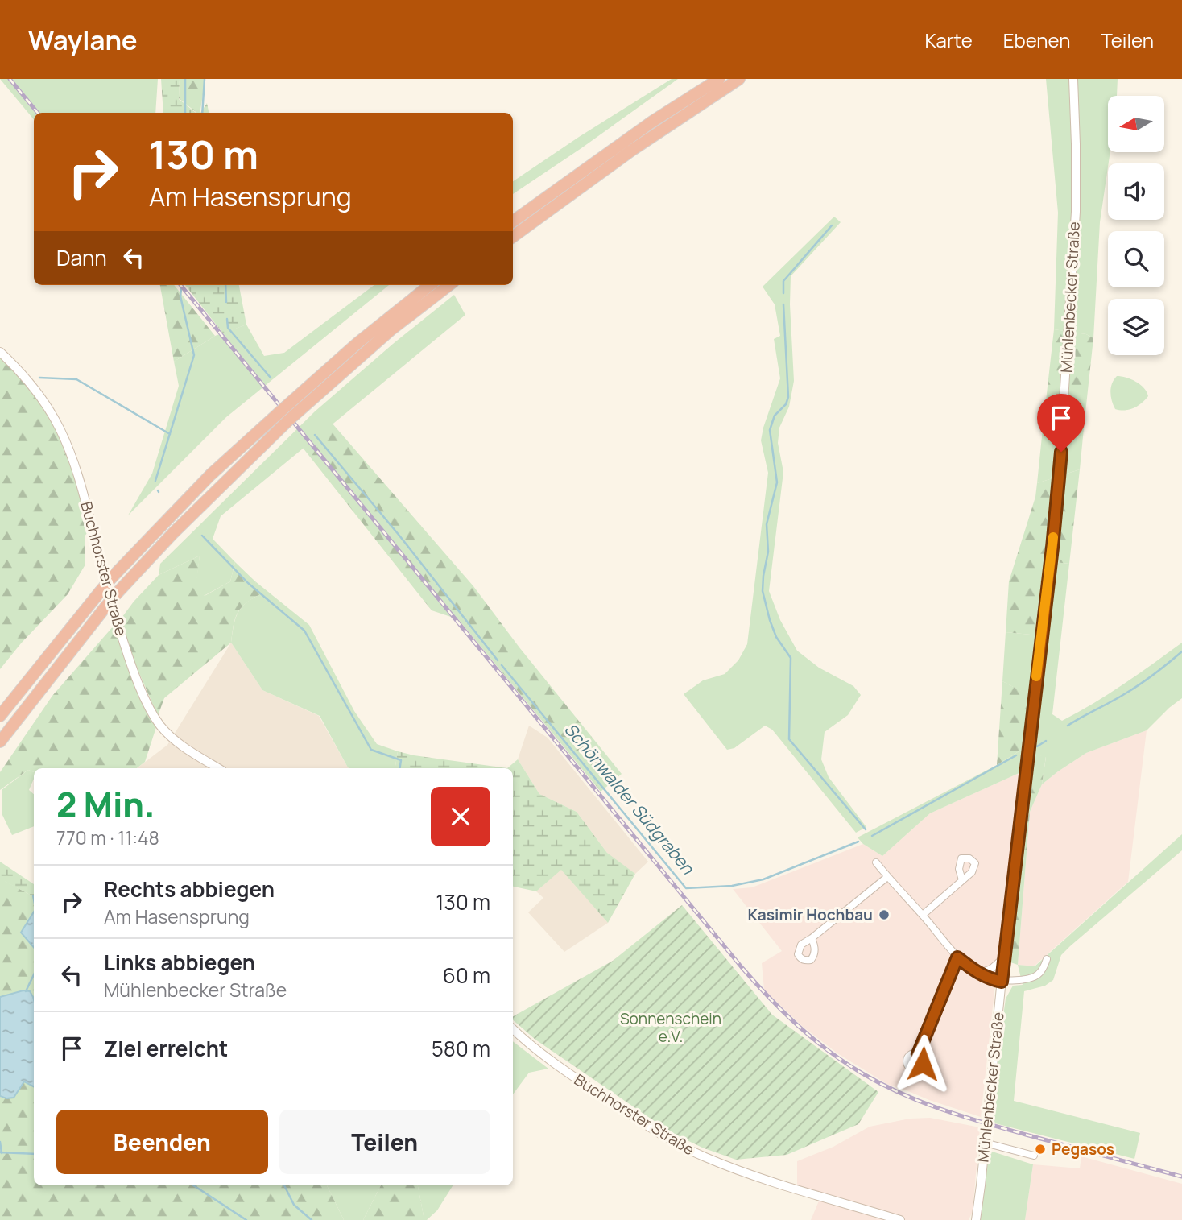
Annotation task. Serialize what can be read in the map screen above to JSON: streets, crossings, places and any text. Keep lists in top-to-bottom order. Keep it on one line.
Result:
{"streets":{"main road":["Mühlenbecker Straße","Buchhorster Straße"]},"water":["Schönwalder Südgraben"],"parks":["Sonnenschein e.V."],"places":["Kasimir Hochbau","Pegasos"],"north":"left","page":{"header":"Waylane","nav":["Karte","Ebenen","Teilen"],"turn":["130 m","Am Hasensprung"],"then":"Dann","heading":["2 Min.","770 m · 11:48"],"list":[{"name":"Rechts abbiegen","note":"Am Hasensprung","value":"130 m"},{"name":"Links abbiegen","note":"Mühlenbecker Straße","value":"60 m"},{"name":"Ziel erreicht","value":"580 m"}],"buttons":["Beenden","Teilen"]}}
